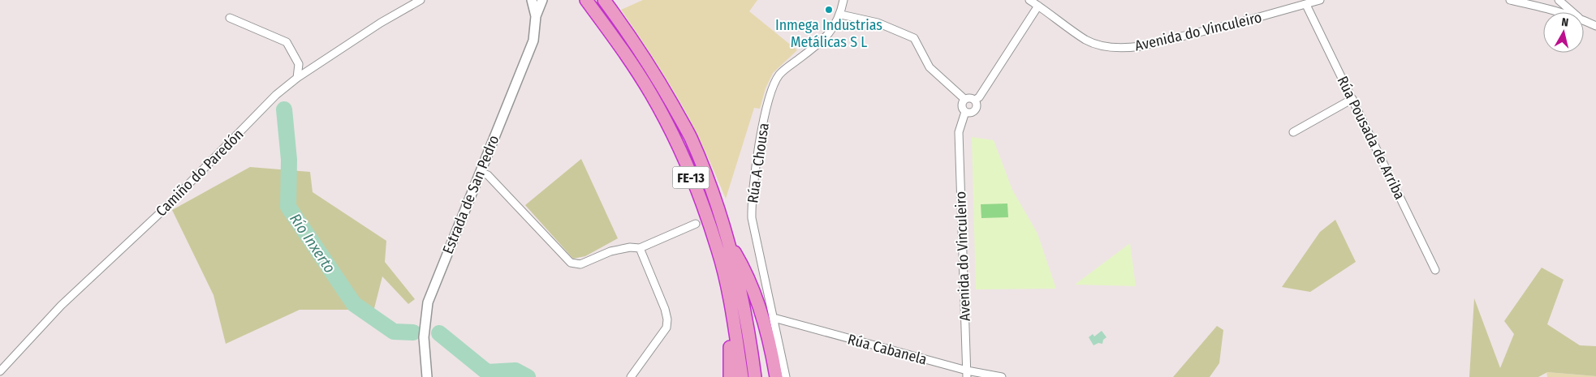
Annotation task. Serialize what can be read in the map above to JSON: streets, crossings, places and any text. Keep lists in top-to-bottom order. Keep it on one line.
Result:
{"streets":{"highway":["FE-13"],"street":["Avenida do Vinculeiro","Rúa Pousada de Arriba","Rúa A Chousa","Camiño do Paredón","Estrada de San Pedro","Rúa Cabanela"]},"crossings":[["Avenida do Vinculeiro","Rúa Pousada de Arriba"],["Avenida do Vinculeiro","Rúa Cabanela"],["Rúa A Chousa","Rúa Cabanela"]],"water":["Río Inxerto"],"places":["Inmega Industrias Metálicas S L"],"north":"top"}
